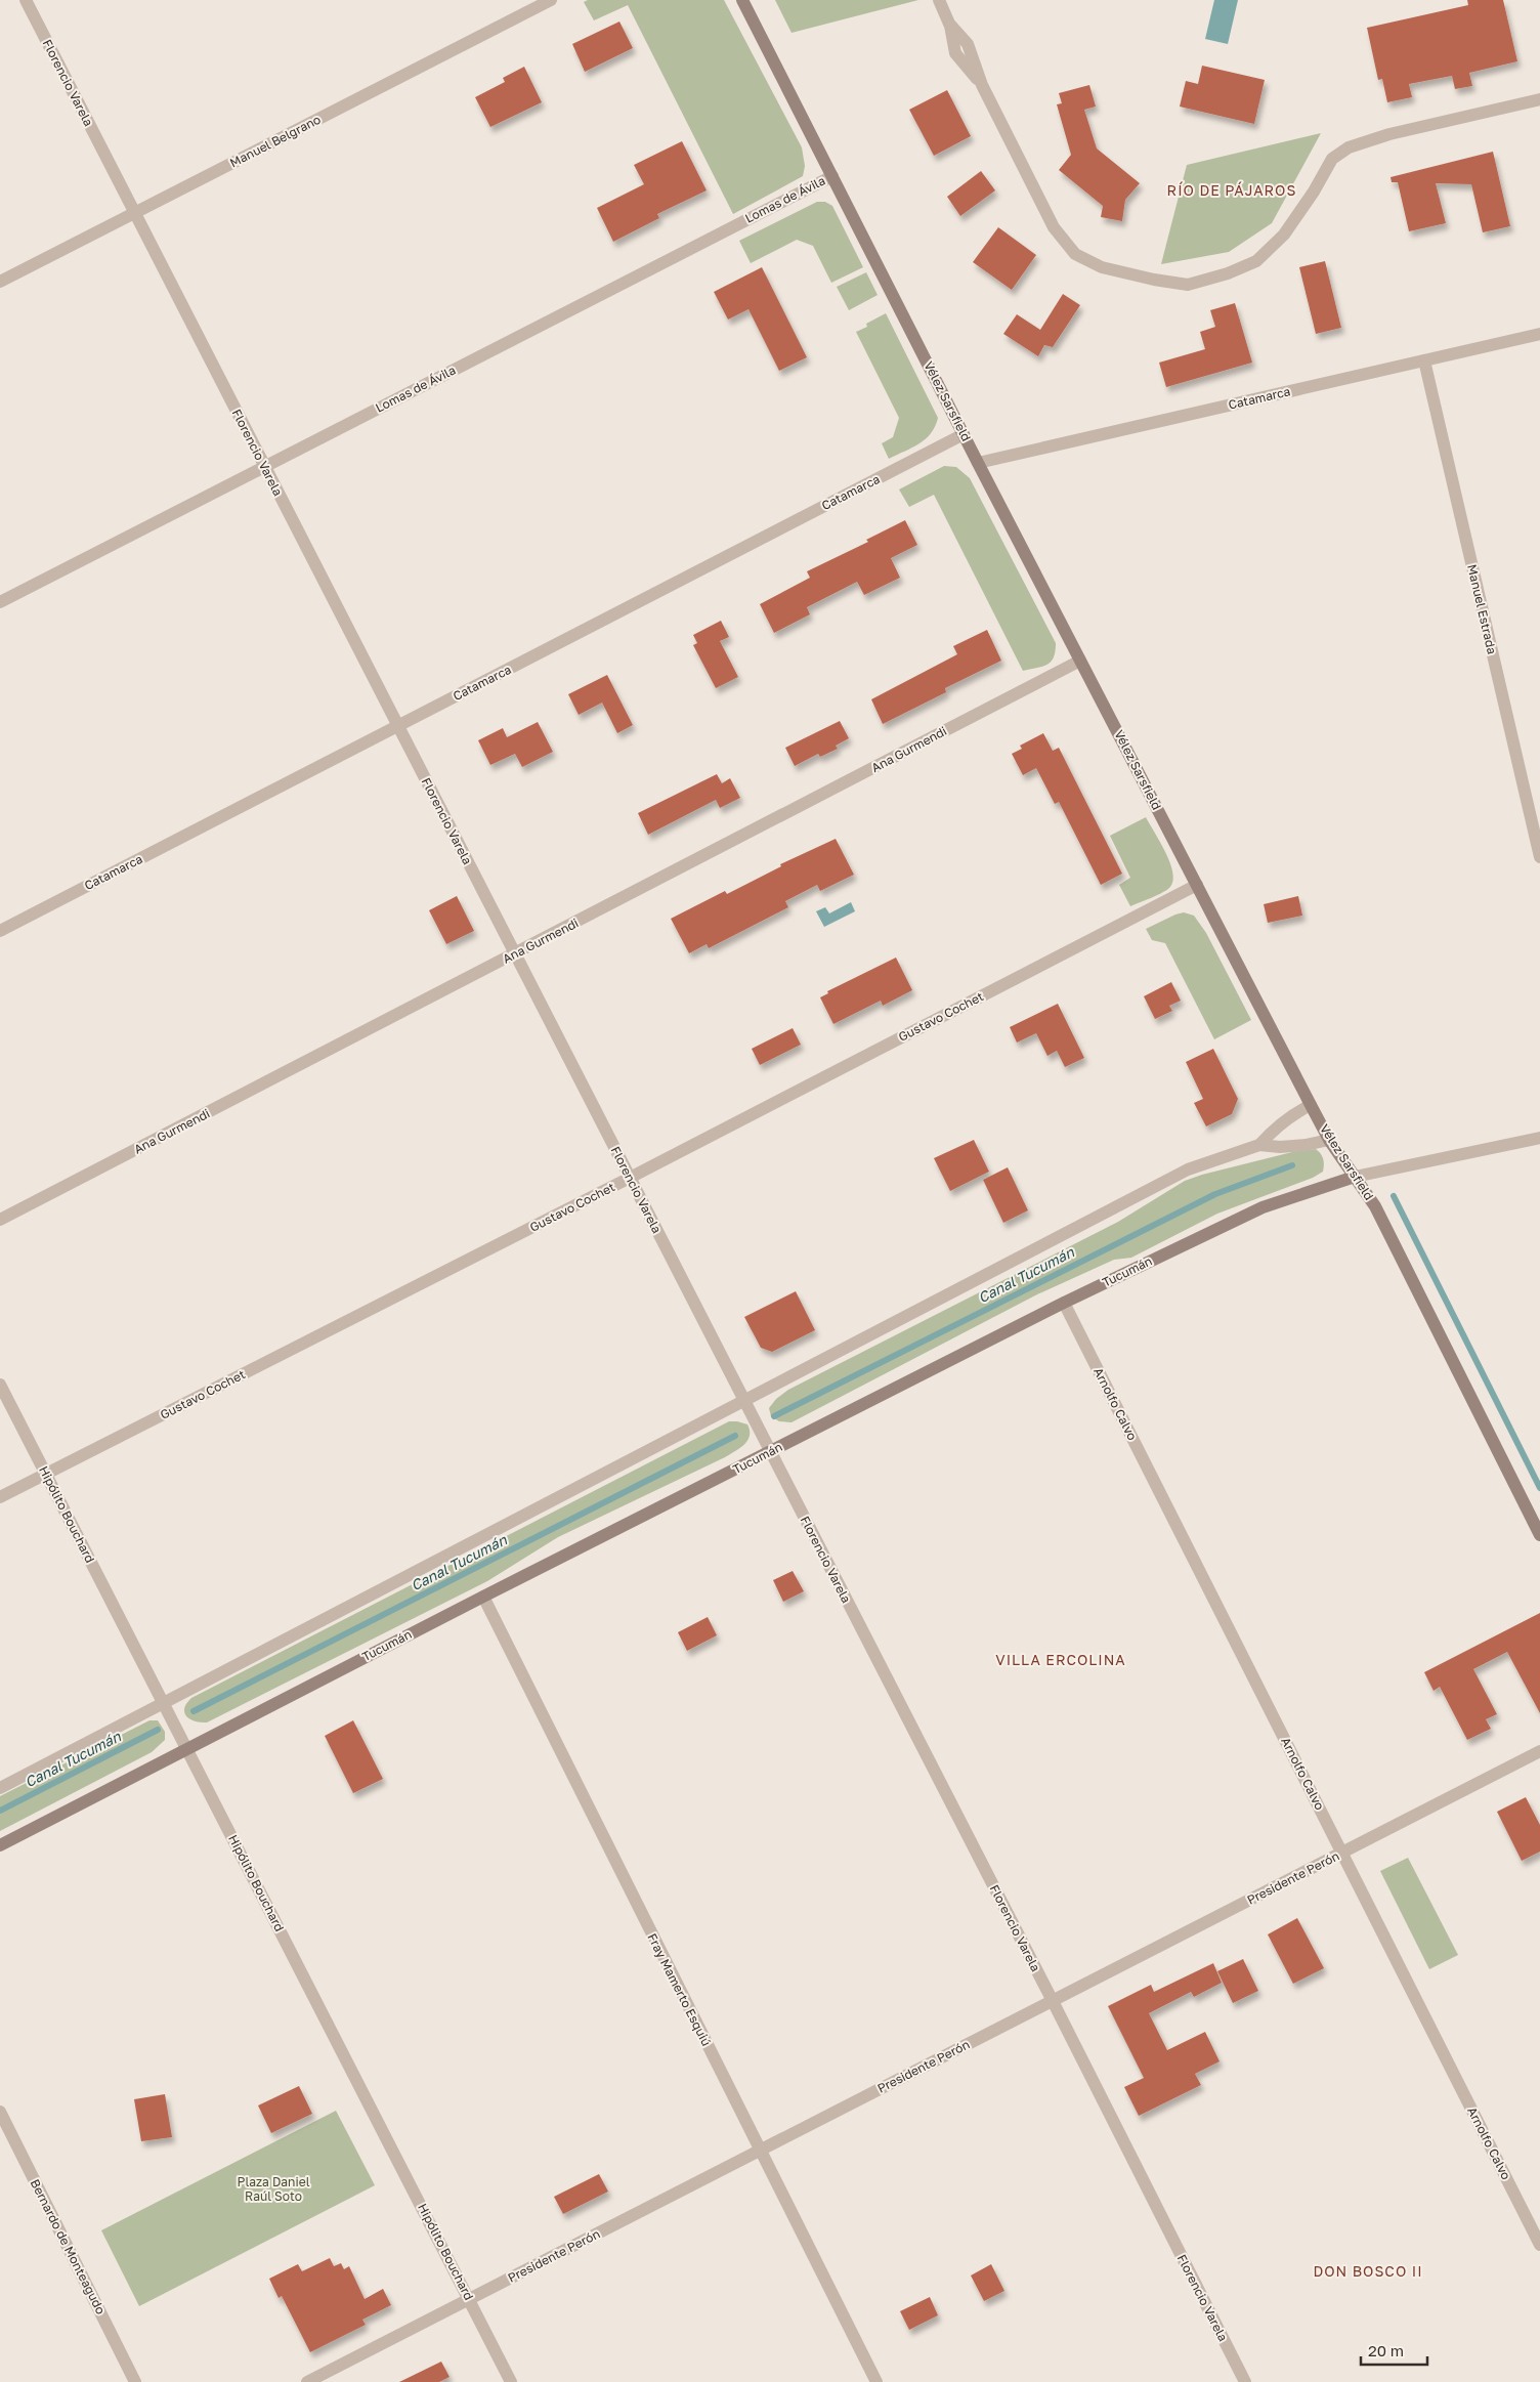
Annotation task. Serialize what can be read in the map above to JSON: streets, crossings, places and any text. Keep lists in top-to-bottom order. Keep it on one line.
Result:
{"streets":{"main road":["Vélez Sarsfield","Tucumán"],"street":["Florencio Varela","Manuel Belgrano","Lomas de Ávila","Catamarca","Manuel Estrada","Ana Gurmendi","Gustavo Cochet","Arnolfo Calvo","Hipólito Bouchard","Presidente Perón","Fray Mamerto Esquiú","Bernardo de Monteagudo"]},"crossings":[["Florencio Varela","Manuel Belgrano"],["Florencio Varela","Lomas de Ávila"],["Florencio Varela","Catamarca"],["Florencio Varela","Ana Gurmendi"],["Florencio Varela","Gustavo Cochet"],["Florencio Varela","Tucumán"],["Florencio Varela","Presidente Perón"],["Lomas de Ávila","Vélez Sarsfield"],["Catamarca","Vélez Sarsfield"],["Catamarca","Manuel Estrada"],["Vélez Sarsfield","Ana Gurmendi"],["Vélez Sarsfield","Gustavo Cochet"],["Vélez Sarsfield","Tucumán"],["Gustavo Cochet","Hipólito Bouchard"],["Tucumán","Arnolfo Calvo"],["Tucumán","Hipólito Bouchard"],["Tucumán","Fray Mamerto Esquiú"],["Arnolfo Calvo","Presidente Perón"],["Hipólito Bouchard","Presidente Perón"],["Presidente Perón","Fray Mamerto Esquiú"]],"districts":["RÍO DE PÁJAROS","VILLA ERCOLINA","DON BOSCO II"],"water":["Canal Tucumán"],"parks":["Plaza Daniel Raúl Soto"],"scale_bar":"20 m"}
